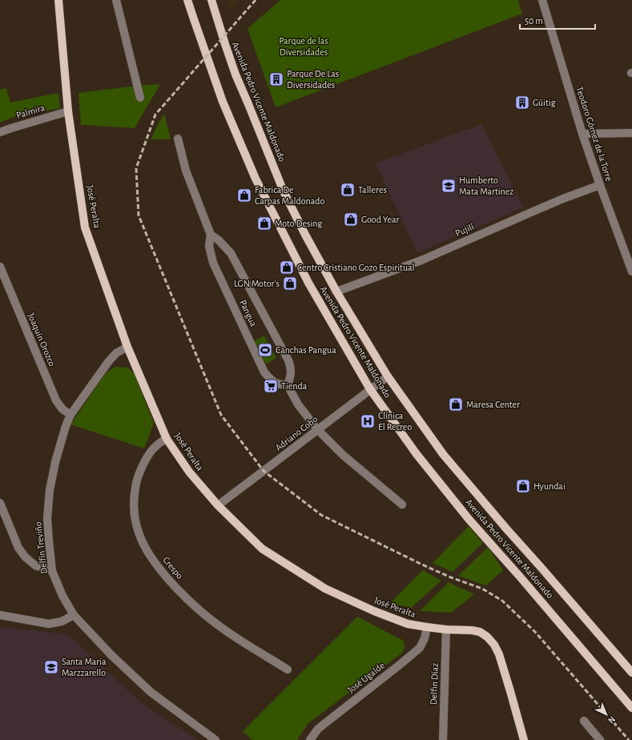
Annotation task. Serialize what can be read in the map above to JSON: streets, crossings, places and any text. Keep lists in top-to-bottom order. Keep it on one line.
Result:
{"streets":{"main road":["Avenida Pedro Vicente Maldonado","José Peralta"],"street":["Palmira","Teodoro Gómez de la Torre","Pujilí","Pangua","Joaquín Orozco","Adriano Cobo","Delfín Treviño","Crespo","José Ugalde","Delfin Díaz"]},"crossings":[["Avenida Pedro Vicente Maldonado","Pujilí"],["Avenida Pedro Vicente Maldonado","Adriano Cobo"],["Palmira","José Peralta"],["Teodoro Gómez de la Torre","Pujilí"],["José Peralta","Adriano Cobo"],["José Peralta","Delfín Treviño"],["José Peralta","Crespo"],["José Peralta","José Ugalde"],["José Peralta","Delfin Díaz"],["Joaquín Orozco","Delfín Treviño"]],"parks":["Parque de las Diversidades"],"places":{"building":["Parque De Las Diversidades","Güitig"],"school or university":["Humberto Mata Martinez","Santa Maria Marzzarello"],"shop":["Talleres","Fabrica De Carpas Maldonado","Good Year","Moto Desing","Centro Cristiano Gozo Espiritual","LGN Motor's","Maresa Center","Hyundai"],"sports":["Canchas Pangua"],"supermarket":["Tienda"],"hospital":["Clínica El Recreo"]},"scale_bar":"50 m","north":"bottom right"}
